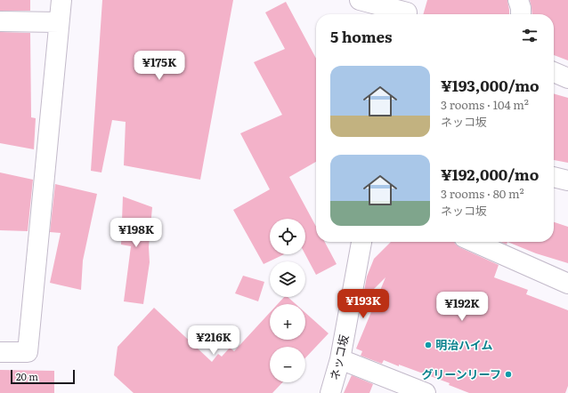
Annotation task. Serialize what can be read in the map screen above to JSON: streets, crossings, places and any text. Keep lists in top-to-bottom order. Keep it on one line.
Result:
{"streets":{"street":["ネッコ坂"]},"places":["明治ハイム","グリーンリーフ"],"scale_bar":"20 m","page":{"heading":"5 homes","price":["¥175K","¥198K","¥193K","¥192K","¥216K"],"list":[{"name":"¥193,000/mo","note":"3 rooms · 104 m² · ネッコ坂"},{"name":"¥192,000/mo","note":"3 rooms · 80 m² · ネッコ坂"}],"map_buttons":["+","−"],"scale":"20 m"}}
